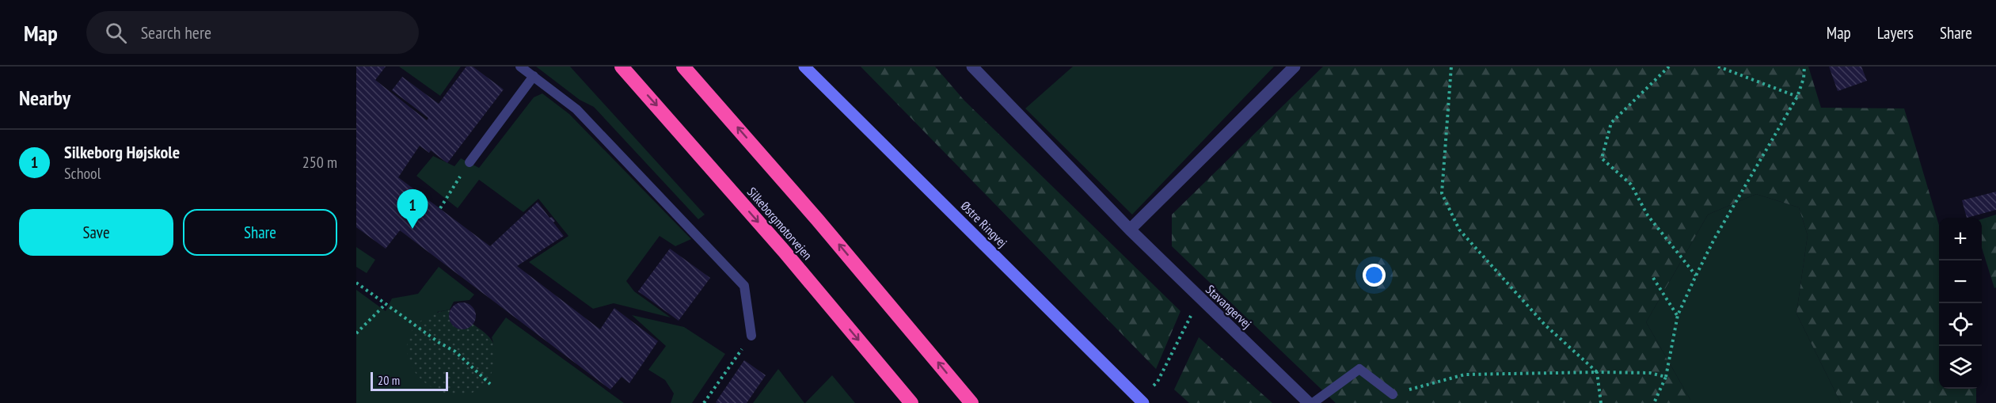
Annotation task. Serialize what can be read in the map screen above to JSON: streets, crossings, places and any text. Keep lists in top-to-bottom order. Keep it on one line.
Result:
{"streets":{"highway":["Silkeborgmotorvejen"],"main road":["Østre Ringvej"],"street":["Stavangervej"]},"scale_bar":"20 m","page":{"header":"Map","search":"Search here","nav":["Map","Layers","Share"],"heading":"Nearby","list":[{"mark":"1","name":"Silkeborg Højskole","note":"School","value":"250 m"}],"pins":"1","buttons":["Save","Share"],"map_buttons":["+","−"],"scale":"20 m"}}
